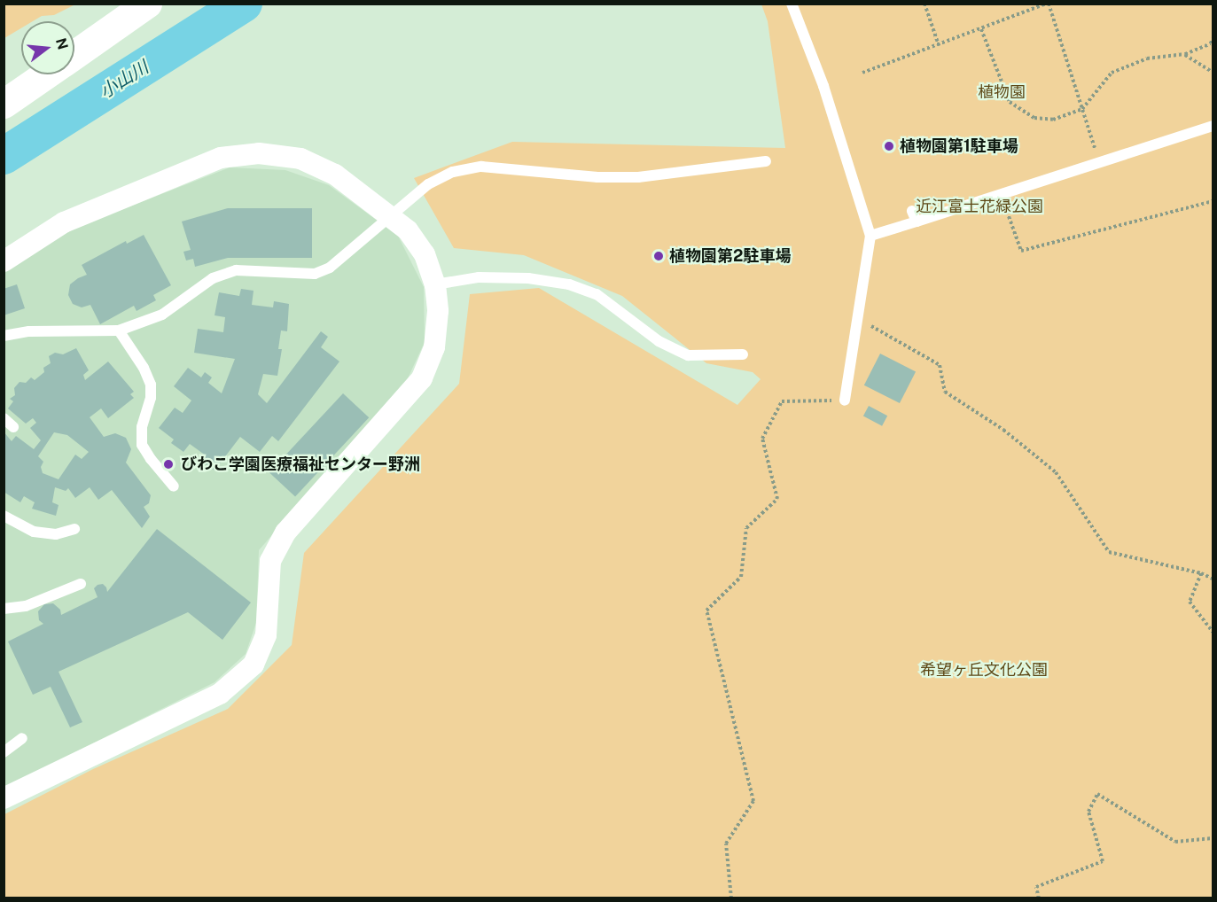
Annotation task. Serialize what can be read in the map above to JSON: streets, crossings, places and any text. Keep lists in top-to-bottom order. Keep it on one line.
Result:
{"water":["小山川"],"parks":["植物園","近江富士花緑公園","希望ヶ丘文化公園"],"places":["植物園第1駐車場","植物園第2駐車場","びわこ学園医療福祉センター野洲"],"north":"right"}
